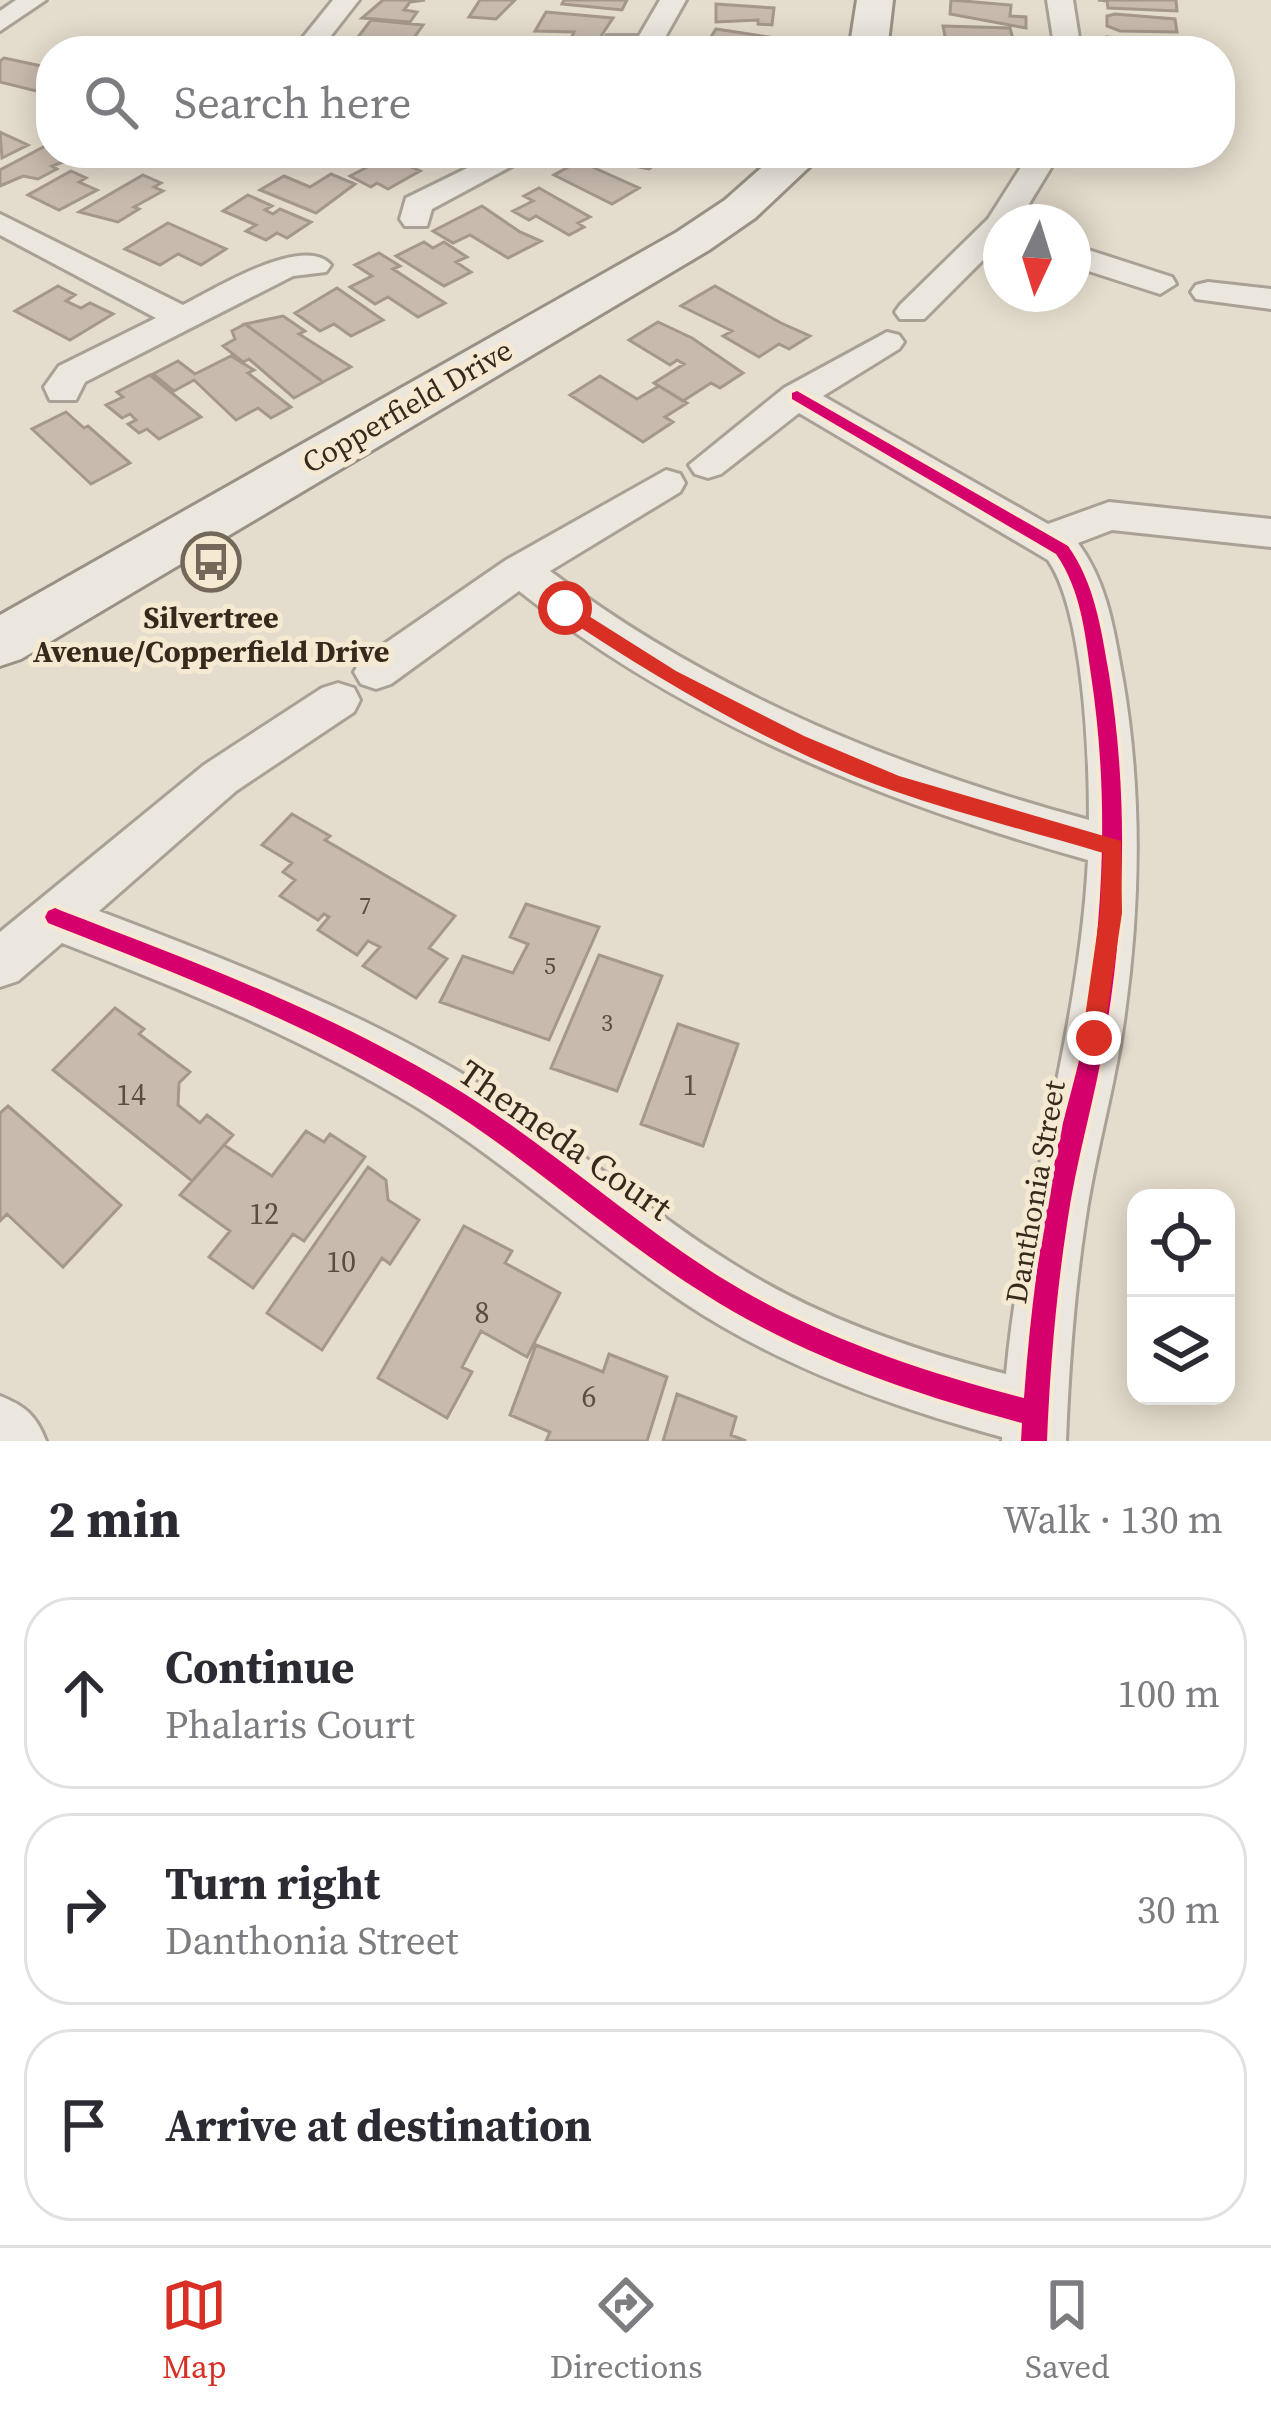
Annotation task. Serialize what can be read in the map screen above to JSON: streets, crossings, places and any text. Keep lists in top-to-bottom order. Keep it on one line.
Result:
{"streets":{"street":["Copperfield Drive","Themeda Court","Danthonia Street"]},"crossings":[["Themeda Court","Danthonia Street"]],"places":{"bus stop":["Silvertree Avenue/Copperfield Drive"]},"house_numbers":["7","5","3","1","14","12","10","8","6"],"north":"bottom","page":{"search":"Search here","heading":["2 min","Walk · 130 m"],"list":[["Continue","Phalaris Court","100 m"],["Turn right","Danthonia Street","30 m"],"Arrive at destination"],"nav":["Map","Directions","Saved"]}}
